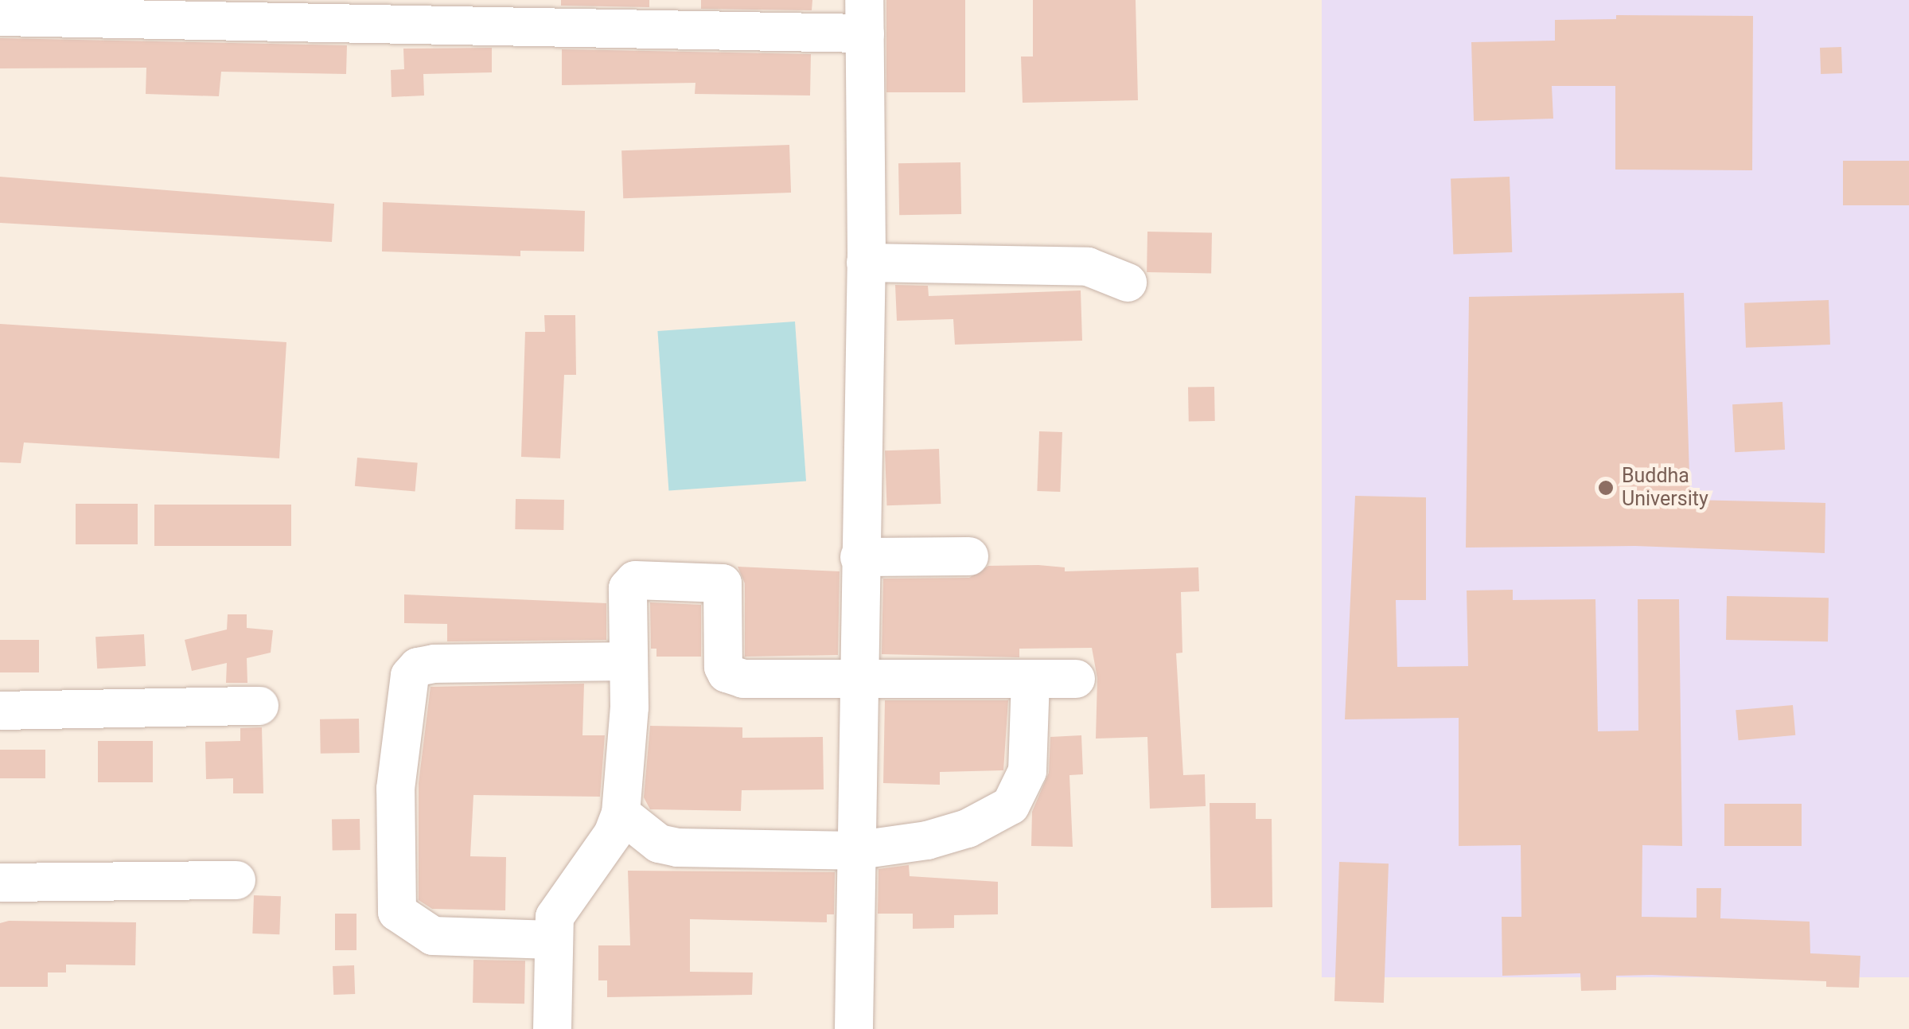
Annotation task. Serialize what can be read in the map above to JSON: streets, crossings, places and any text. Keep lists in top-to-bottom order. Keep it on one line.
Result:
{"places":["Buddha University"]}
